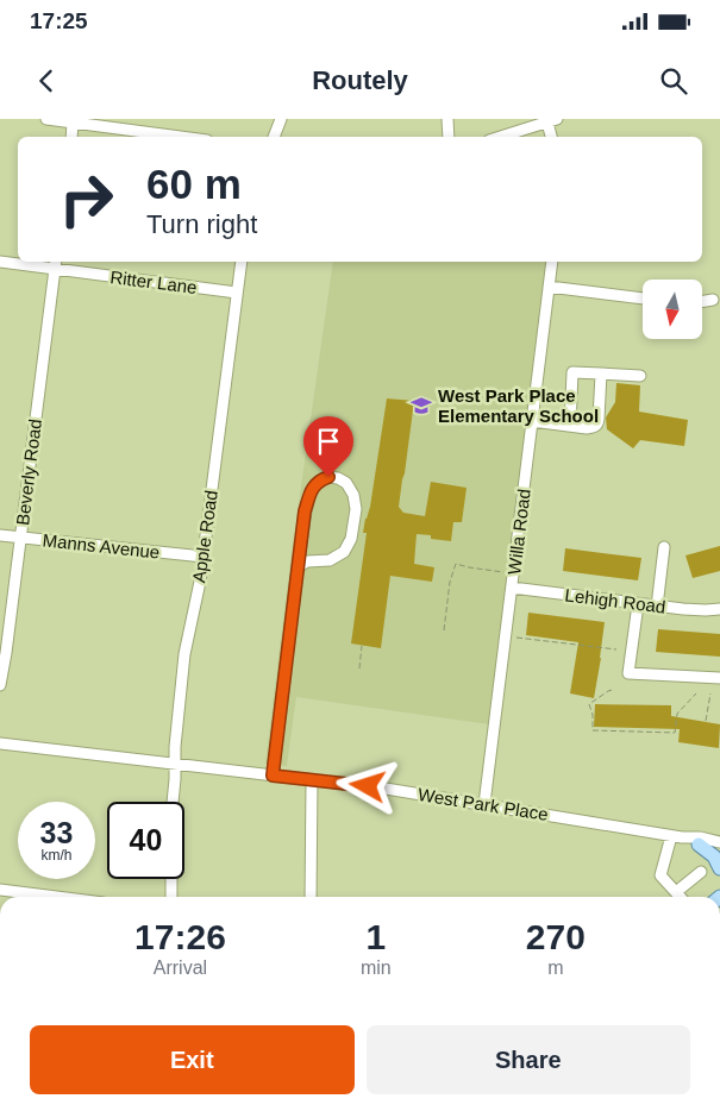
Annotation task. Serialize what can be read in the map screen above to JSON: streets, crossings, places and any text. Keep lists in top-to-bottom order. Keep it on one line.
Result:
{"streets":{"street":["Ritter Lane","Beverly Road","Willa Road","Apple Road","Manns Avenue","Lehigh Road","West Park Place"]},"crossings":[["Ritter Lane","Beverly Road"],["Ritter Lane","Apple Road"],["Beverly Road","Manns Avenue"],["Willa Road","Lehigh Road"],["Willa Road","West Park Place"],["Apple Road","Manns Avenue"],["Apple Road","West Park Place"]],"places":{"school or university":["West Park Place Elementary School"]},"north":"bottom","page":{"status":"17:25","header":"Routely","turn":["60 m","Turn right"],"speed":"33 km/h","limit":"40","eta":["17:26","Arrival","1","min","270","m"],"buttons":["Exit","Share"]}}
